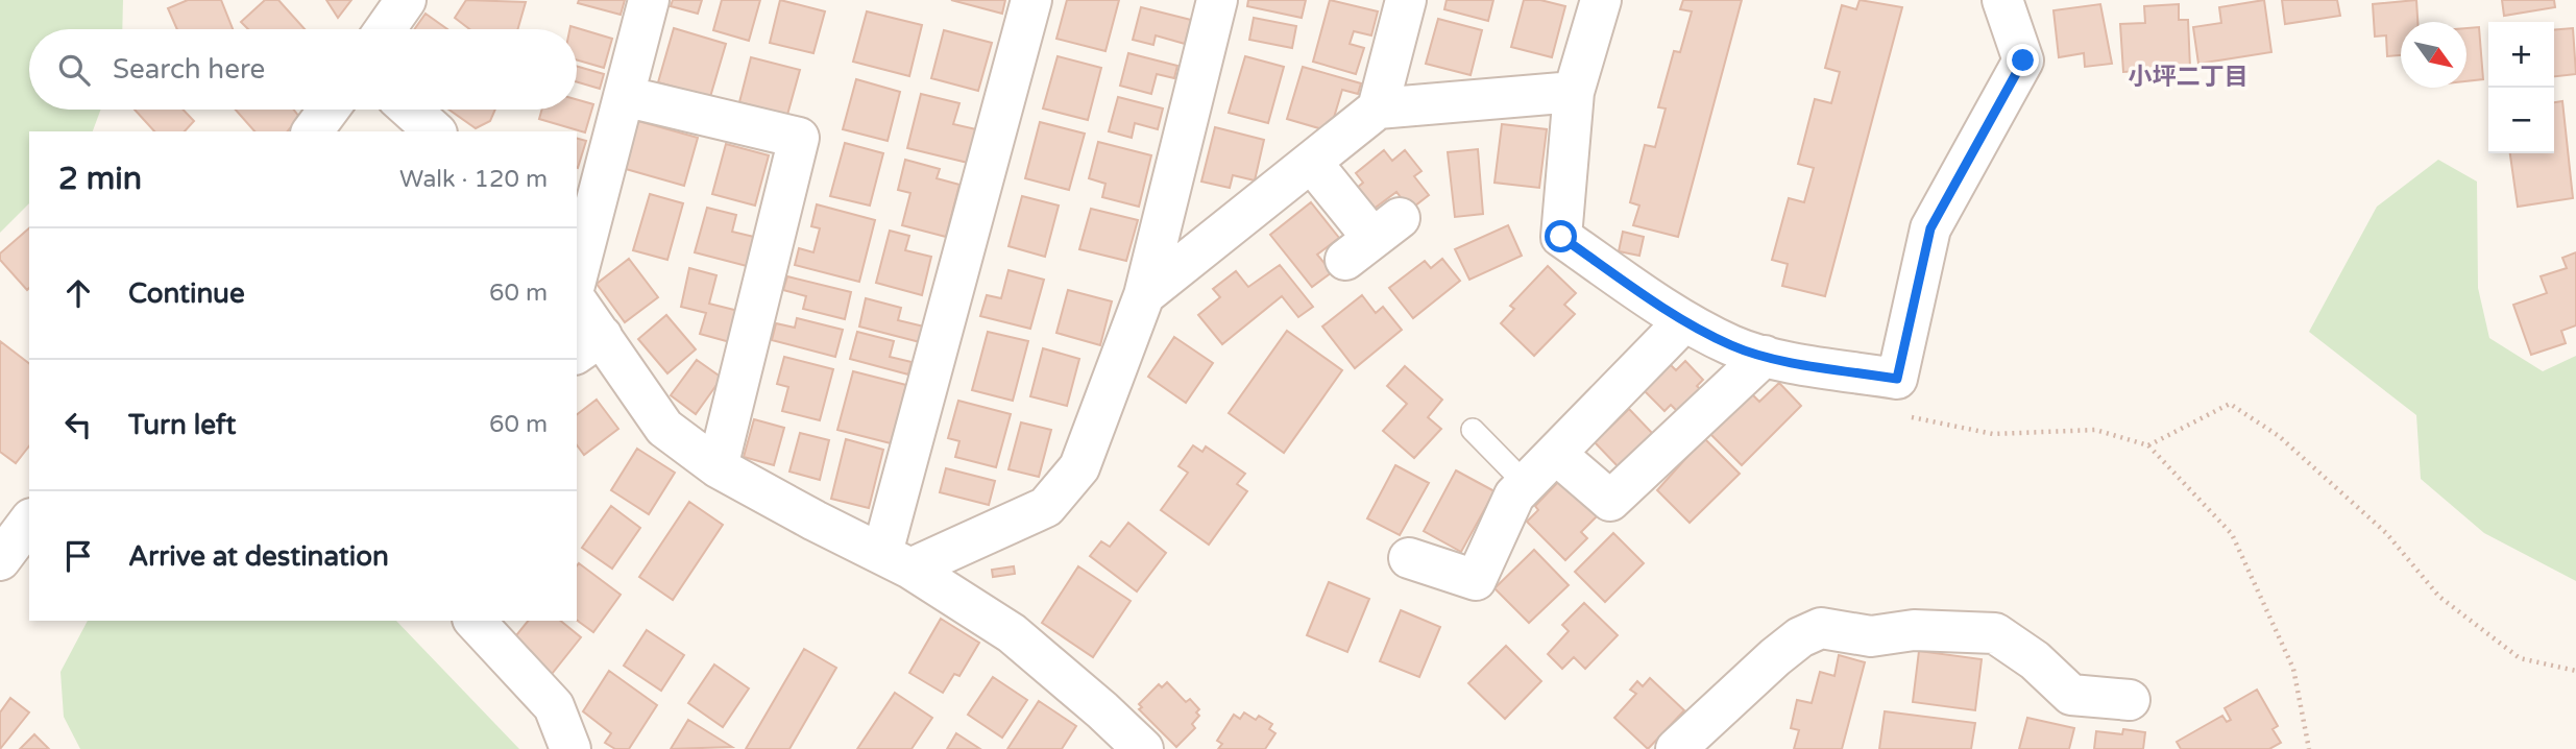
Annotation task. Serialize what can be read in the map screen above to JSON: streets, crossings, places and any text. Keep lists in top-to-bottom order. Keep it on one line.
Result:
{"districts":["小坪二丁目"],"north":"bottom right","page":{"map_buttons":["+","−"],"search":"Search here","heading":["2 min","Walk · 120 m"],"list":[["Continue","60 m"],["Turn left","60 m"],"Arrive at destination"]}}
